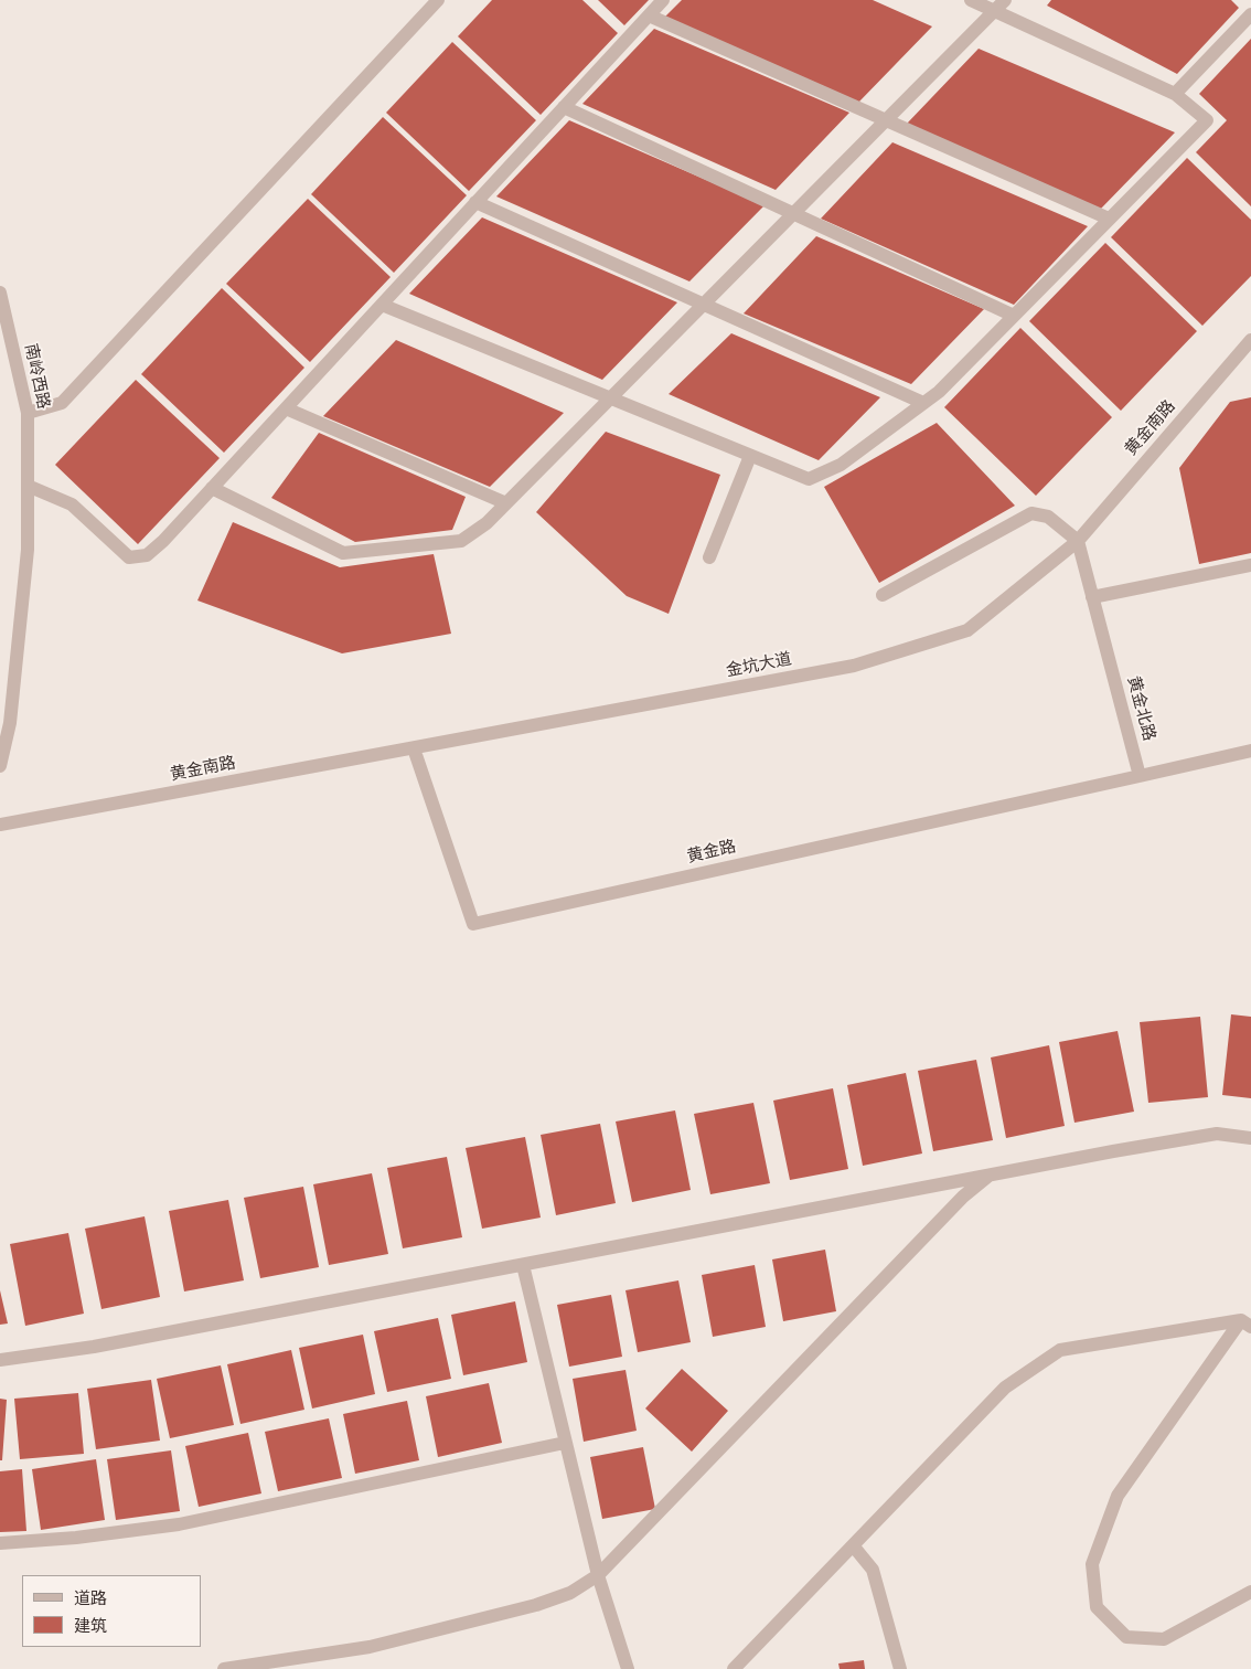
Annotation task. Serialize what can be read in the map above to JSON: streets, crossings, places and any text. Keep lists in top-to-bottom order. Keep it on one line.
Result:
{"streets":{"street":["南岭西路","黄金南路","金坑大道","黄金北路","黄金路"]},"crossings":[["黄金南路","金坑大道"],["黄金南路","黄金北路"],["黄金南路","黄金路"],["金坑大道","黄金北路"],["金坑大道","黄金路"],["黄金北路","黄金路"]],"legend":["道路","建筑"]}
